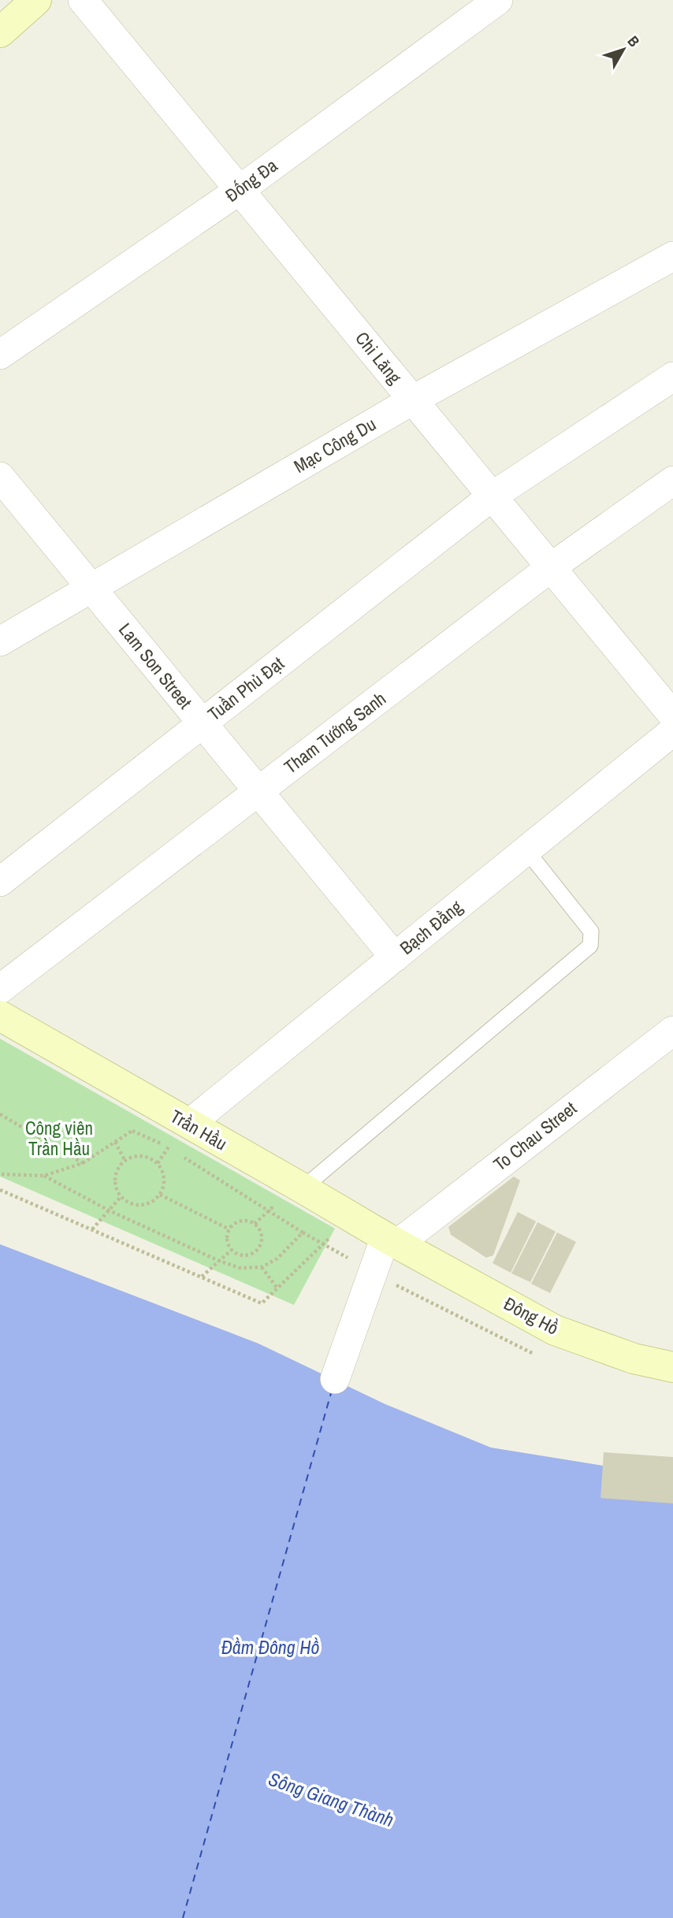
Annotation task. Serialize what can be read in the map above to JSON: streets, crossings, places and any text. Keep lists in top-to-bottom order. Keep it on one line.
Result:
{"streets":{"street":["Đống Đa","Chi Lăng","Mạc Công Du","Lam Son Street","Tuần Phủ Đạt","Tham Tướng Sanh","Bạch Đằng","Trần Hầu","To Chau Street","Đông Hồ"]},"crossings":[["Đống Đa","Chi Lăng"],["Chi Lăng","Mạc Công Du"],["Chi Lăng","Tuần Phủ Đạt"],["Chi Lăng","Tham Tướng Sanh"],["Mạc Công Du","Lam Son Street"],["Lam Son Street","Tuần Phủ Đạt"],["Lam Son Street","Tham Tướng Sanh"],["Lam Son Street","Bạch Đằng"],["Bạch Đằng","Trần Hầu"],["Trần Hầu","To Chau Street"],["Trần Hầu","Đông Hồ"],["To Chau Street","Đông Hồ"]],"water":["Đầm Đông Hồ","Sông Giang Thành"],"parks":["Công viên Trần Hầu"],"north":"top right"}
